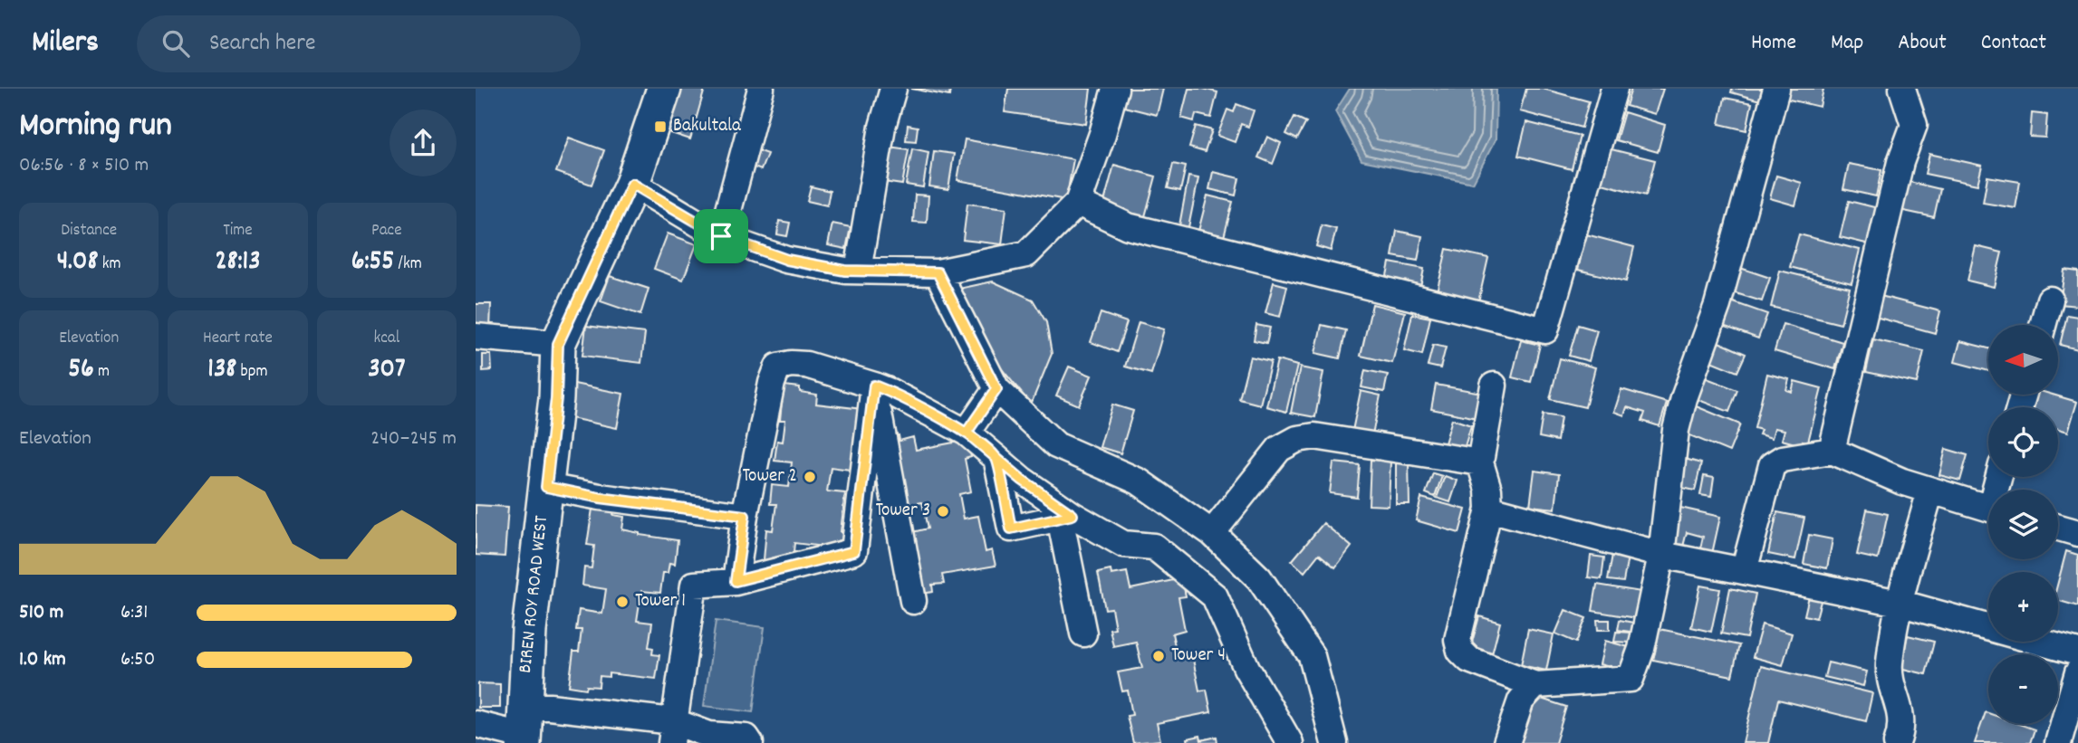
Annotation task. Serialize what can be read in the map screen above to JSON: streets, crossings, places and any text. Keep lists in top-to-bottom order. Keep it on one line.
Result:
{"streets":{"main road":["BIREN ROY ROAD WEST"]},"places":{"transit":["Bakultala"],"other":["Tower 2","Tower 3","Tower 1","Tower 4"]},"north":"left","page":{"header":"Milers","search":"Search here","nav":["Home","Map","About","Contact"],"heading":["Morning run","06:56 · 8 × 510 m"],"stats":[["Distance","4.08 km"],["Time","28:13"],["Pace","6:55 /km"],["Elevation","56 m"],["Heart rate","138 bpm"],["kcal","307"]],"map_buttons":["+","−"],"chart":["Elevation","240–245 m"],"list":[{"name":"510 m","note":"6:31"},{"name":"1.0 km","note":"6:50"}]}}
